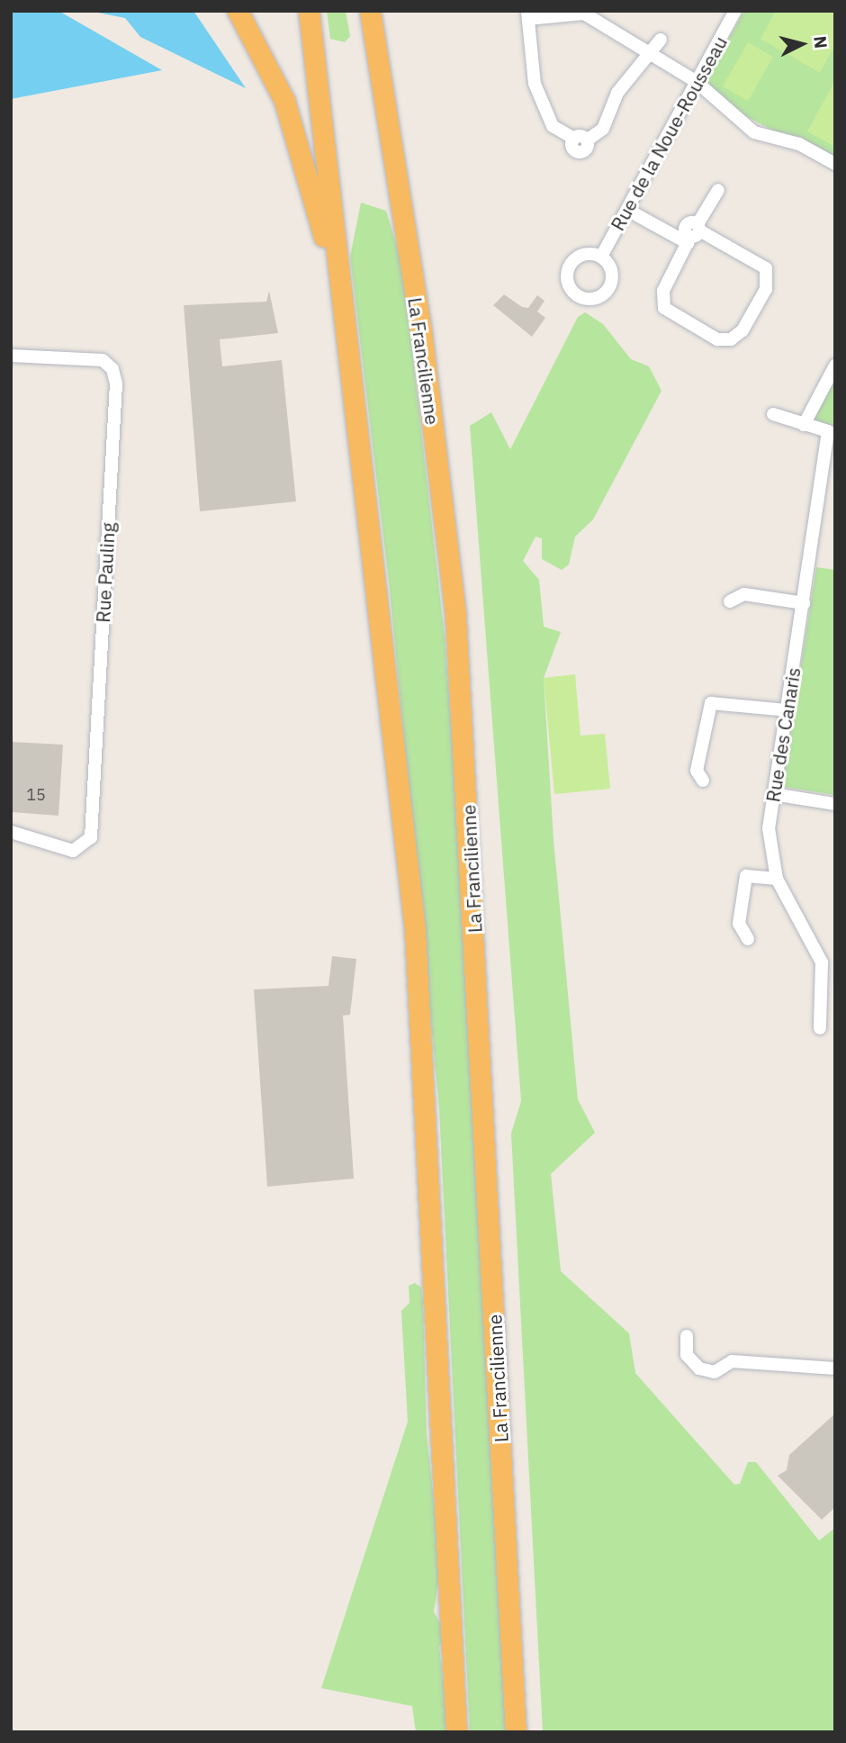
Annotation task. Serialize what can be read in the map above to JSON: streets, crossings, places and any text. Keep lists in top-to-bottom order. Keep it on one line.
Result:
{"streets":{"highway":["La Francilienne"],"street":["Rue de la Noue-Rousseau","Rue Pauling","Rue des Canaris"]},"house_numbers":["15"],"north":"right"}
